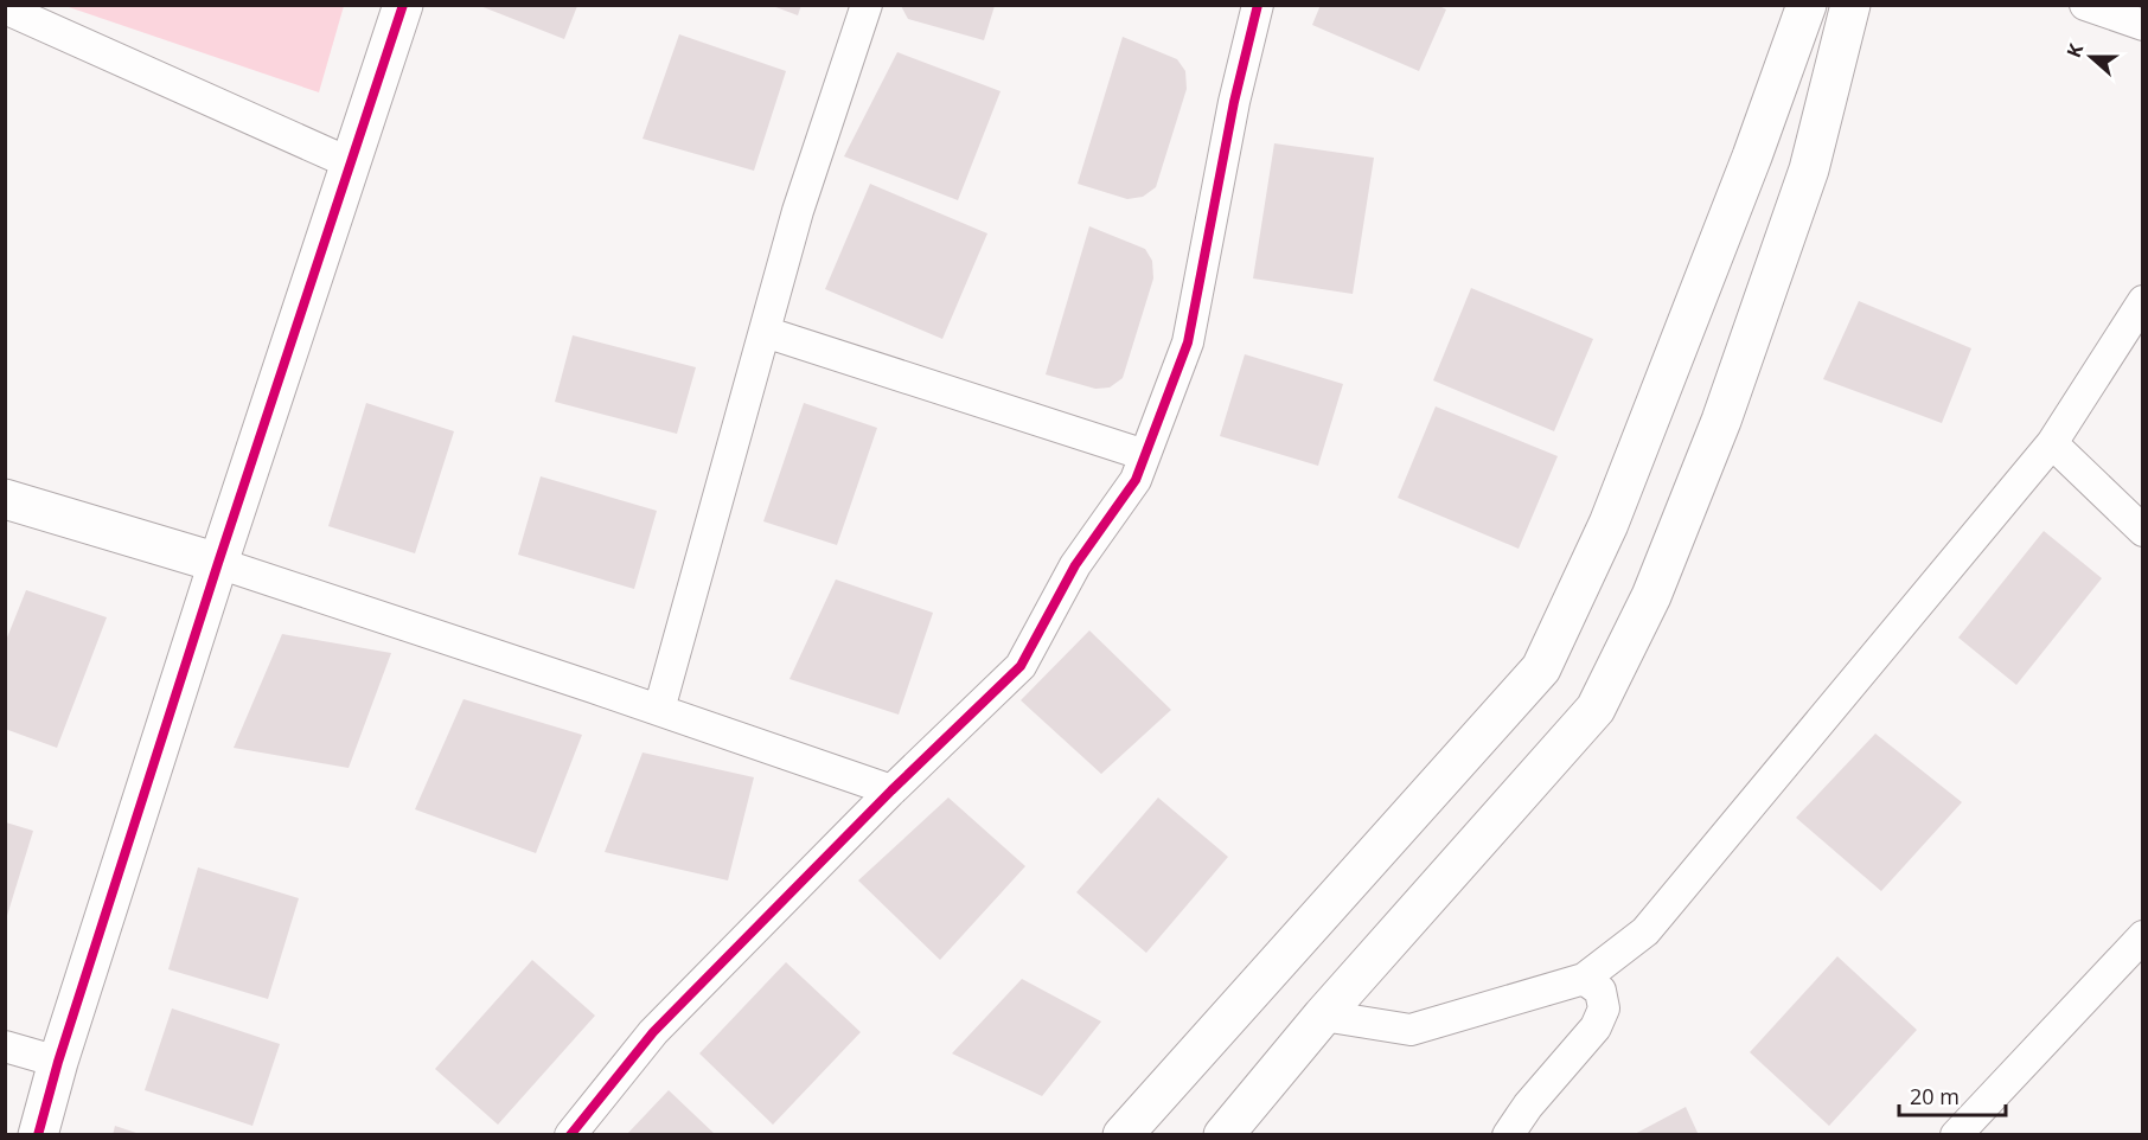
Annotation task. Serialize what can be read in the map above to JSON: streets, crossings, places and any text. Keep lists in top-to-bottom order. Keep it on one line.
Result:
{"scale_bar":"20 m","north":"left"}
